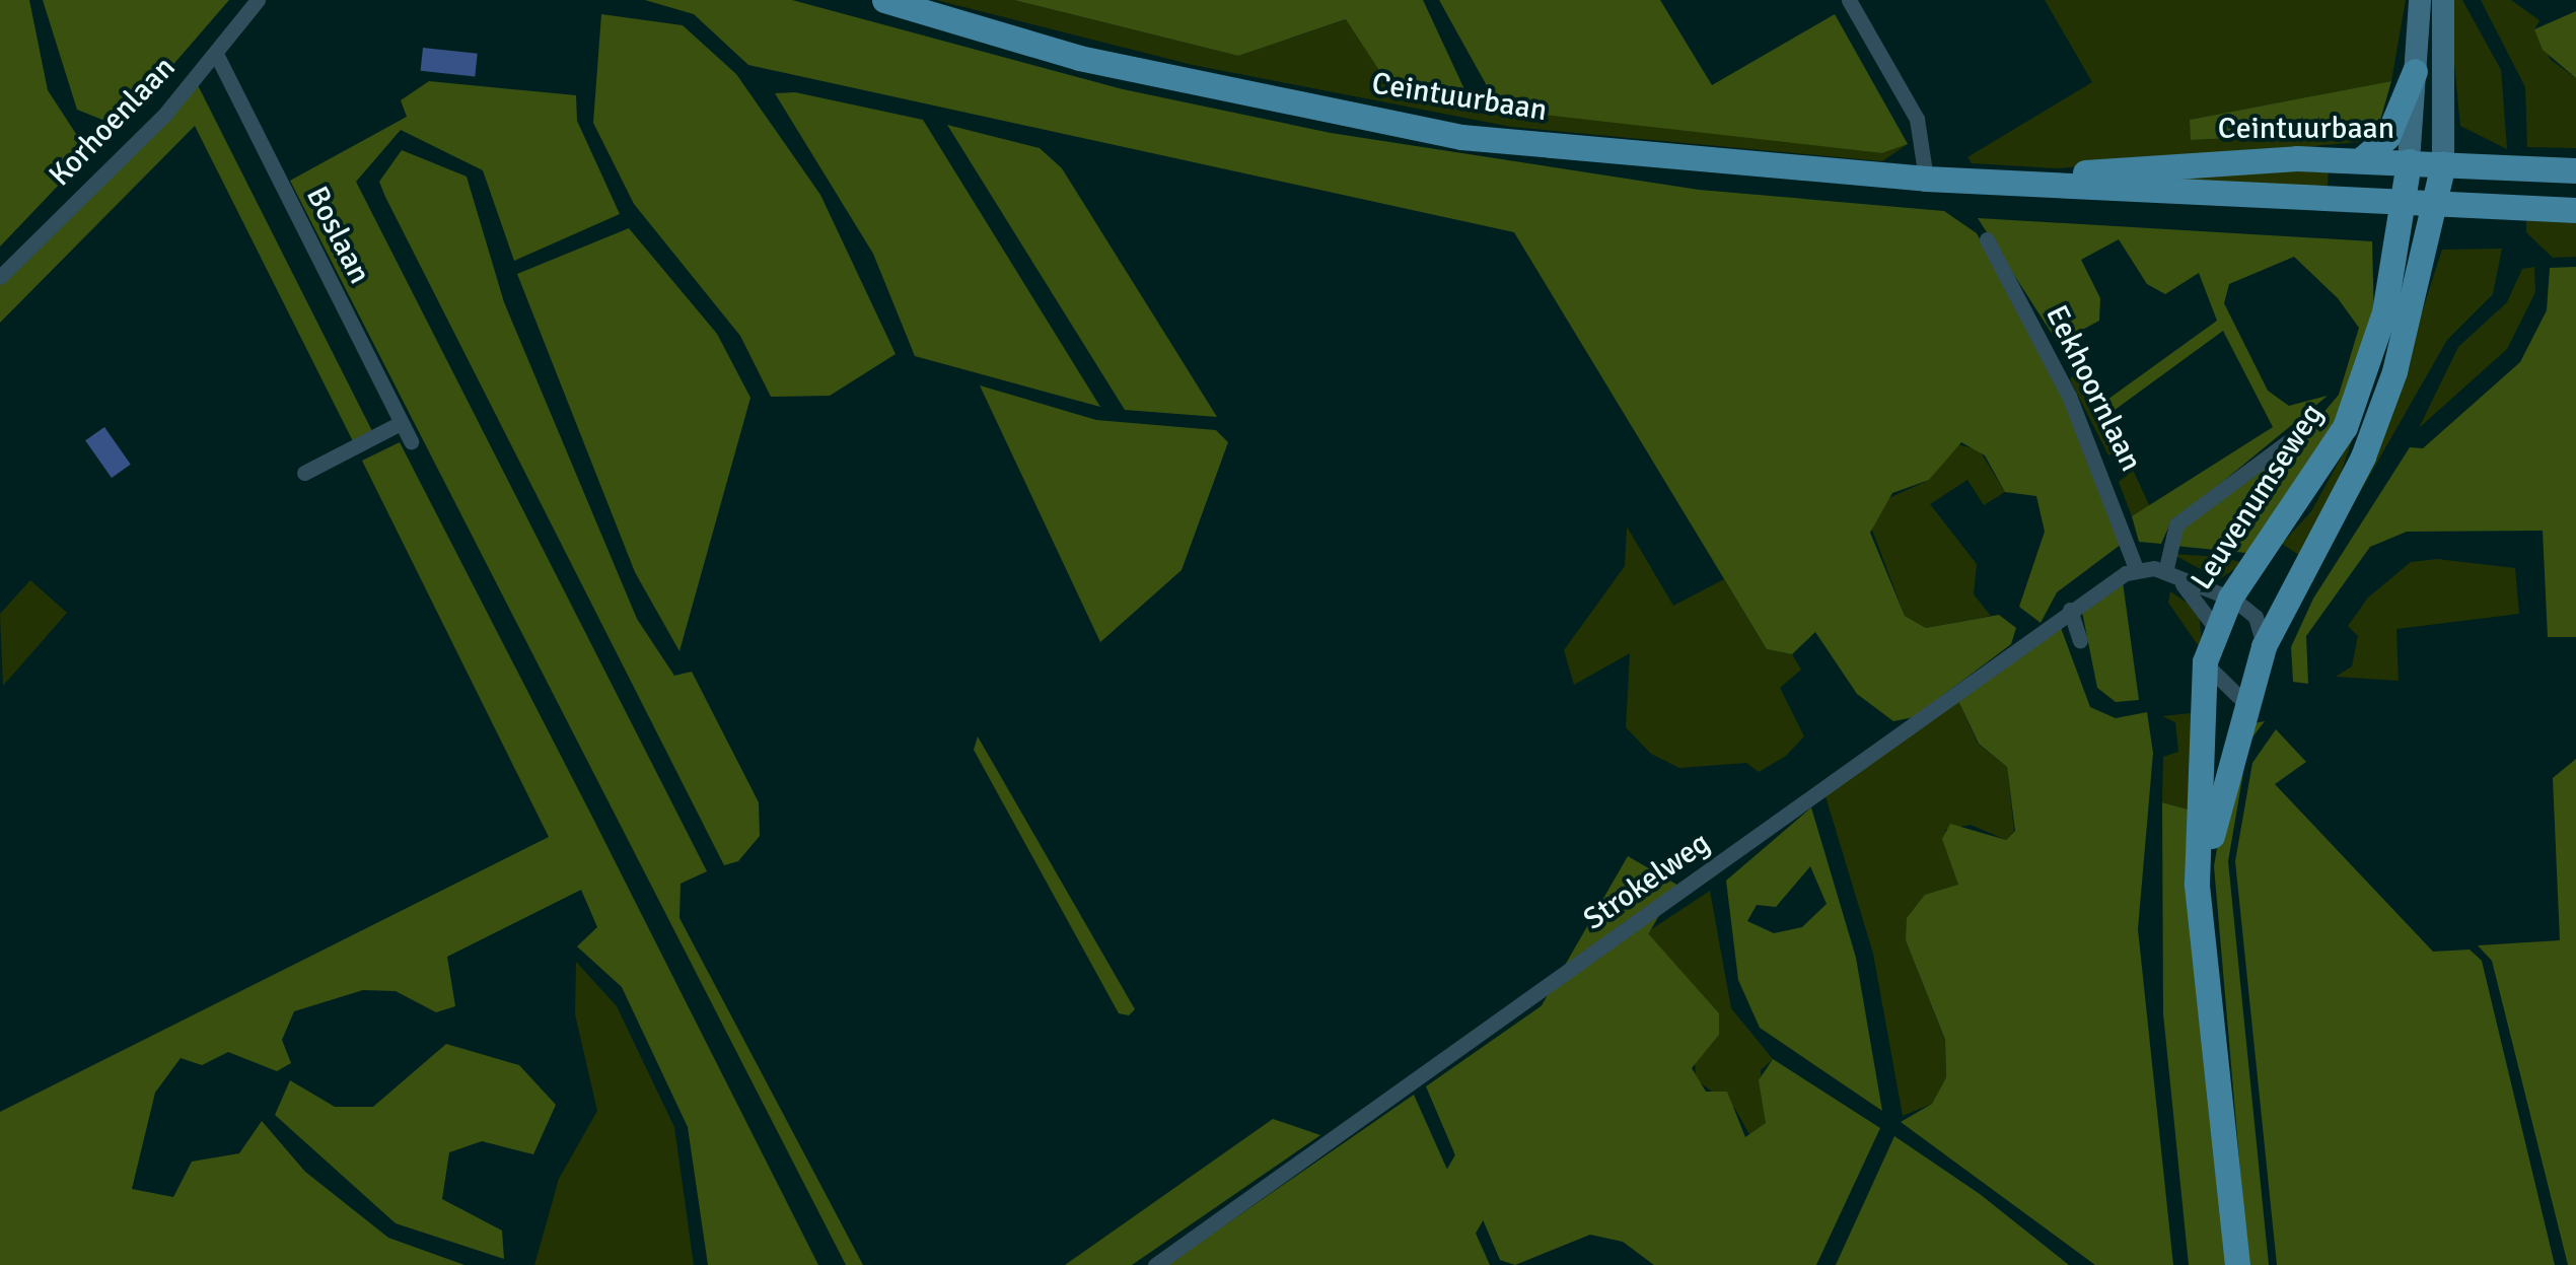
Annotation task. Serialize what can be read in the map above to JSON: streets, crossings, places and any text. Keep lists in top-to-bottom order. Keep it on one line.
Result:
{"streets":{"main road":["Ceintuurbaan","Leuvenumseweg"],"street":["Korhoenlaan","Boslaan","Eekhoornlaan","Strokelweg"]},"crossings":[["Ceintuurbaan","Leuvenumseweg"],["Korhoenlaan","Boslaan"],["Eekhoornlaan","Strokelweg"]]}
